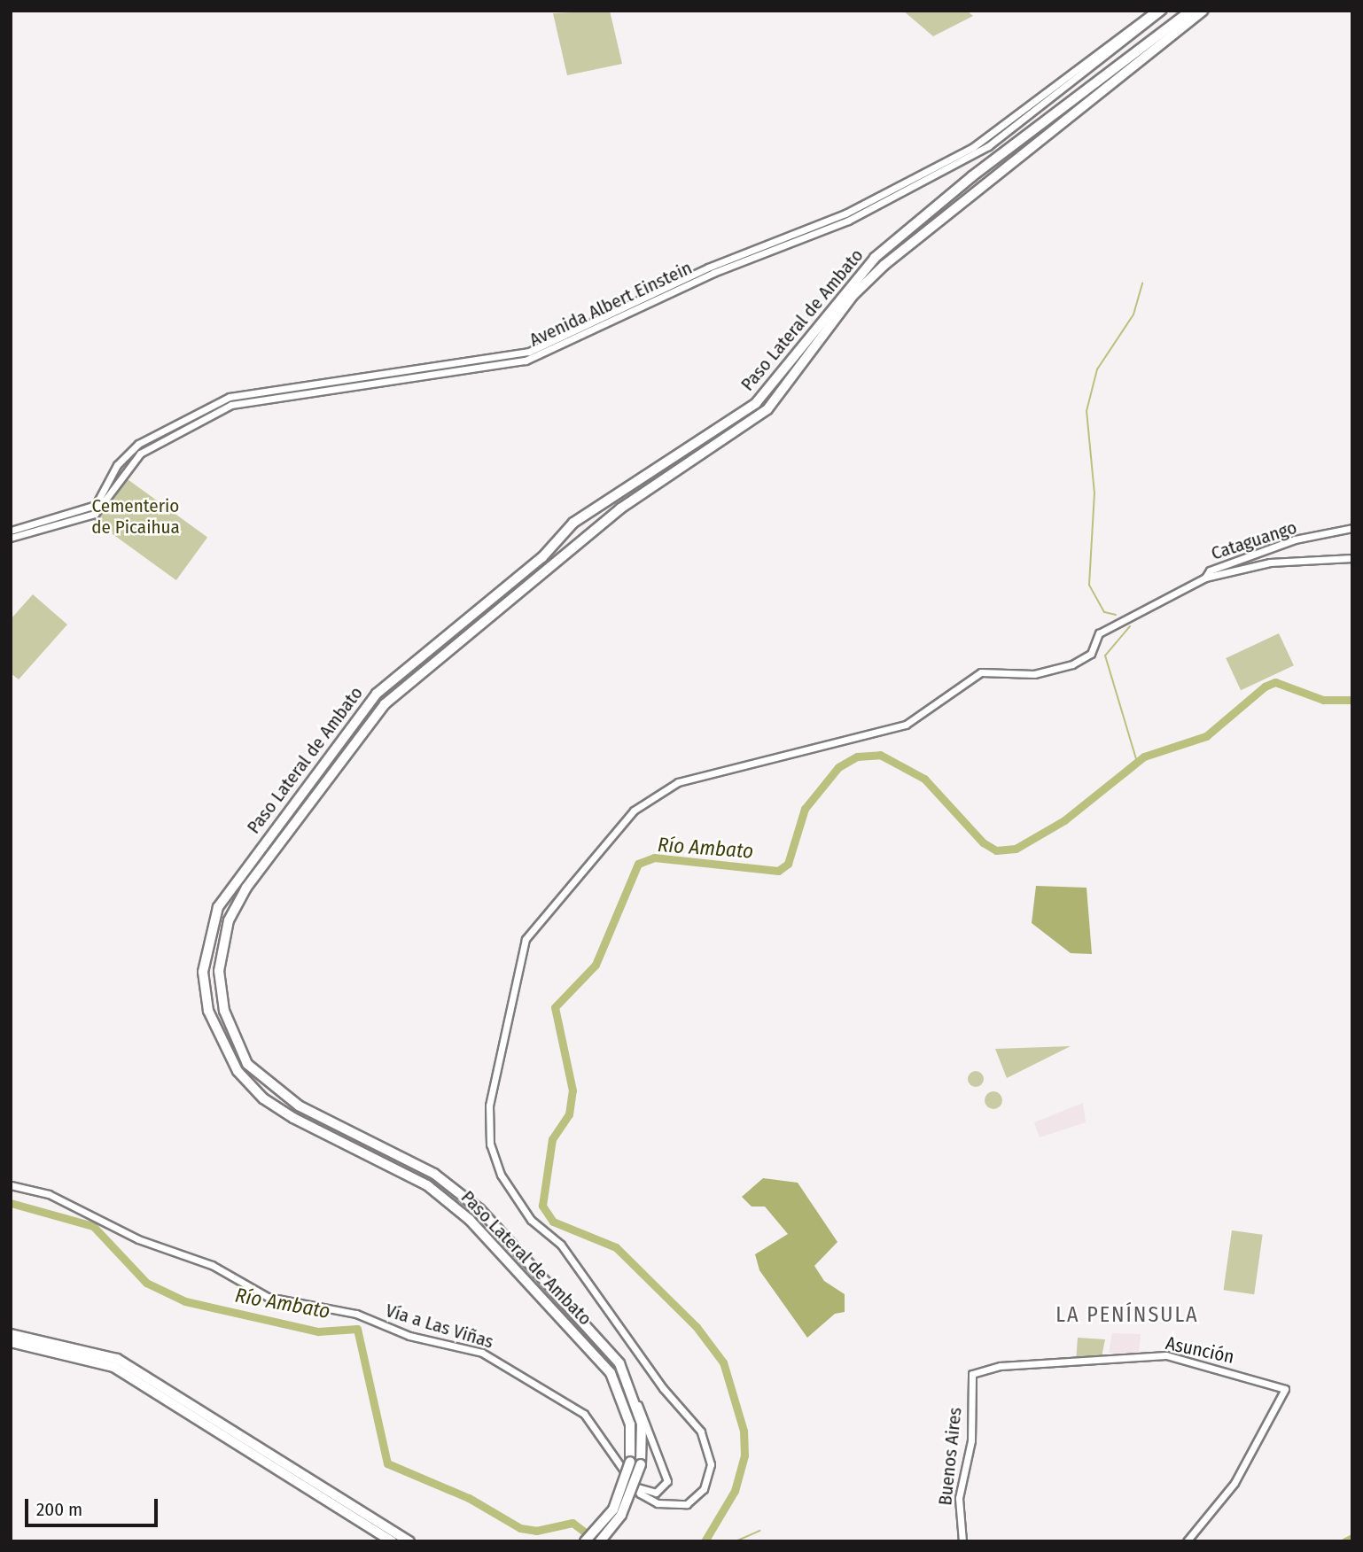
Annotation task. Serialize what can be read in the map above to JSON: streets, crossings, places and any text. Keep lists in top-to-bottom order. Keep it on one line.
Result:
{"streets":{"highway":["Paso Lateral de Ambato"],"street":["Avenida Albert Einstein","Cataguango","Vía a Las Viñas","Asunción","Buenos Aires"]},"crossings":[["Asunción","Buenos Aires"]],"districts":["LA PENÍNSULA"],"water":["Río Ambato"],"parks":["Cementerio de Picaihua"],"scale_bar":"200 m"}
